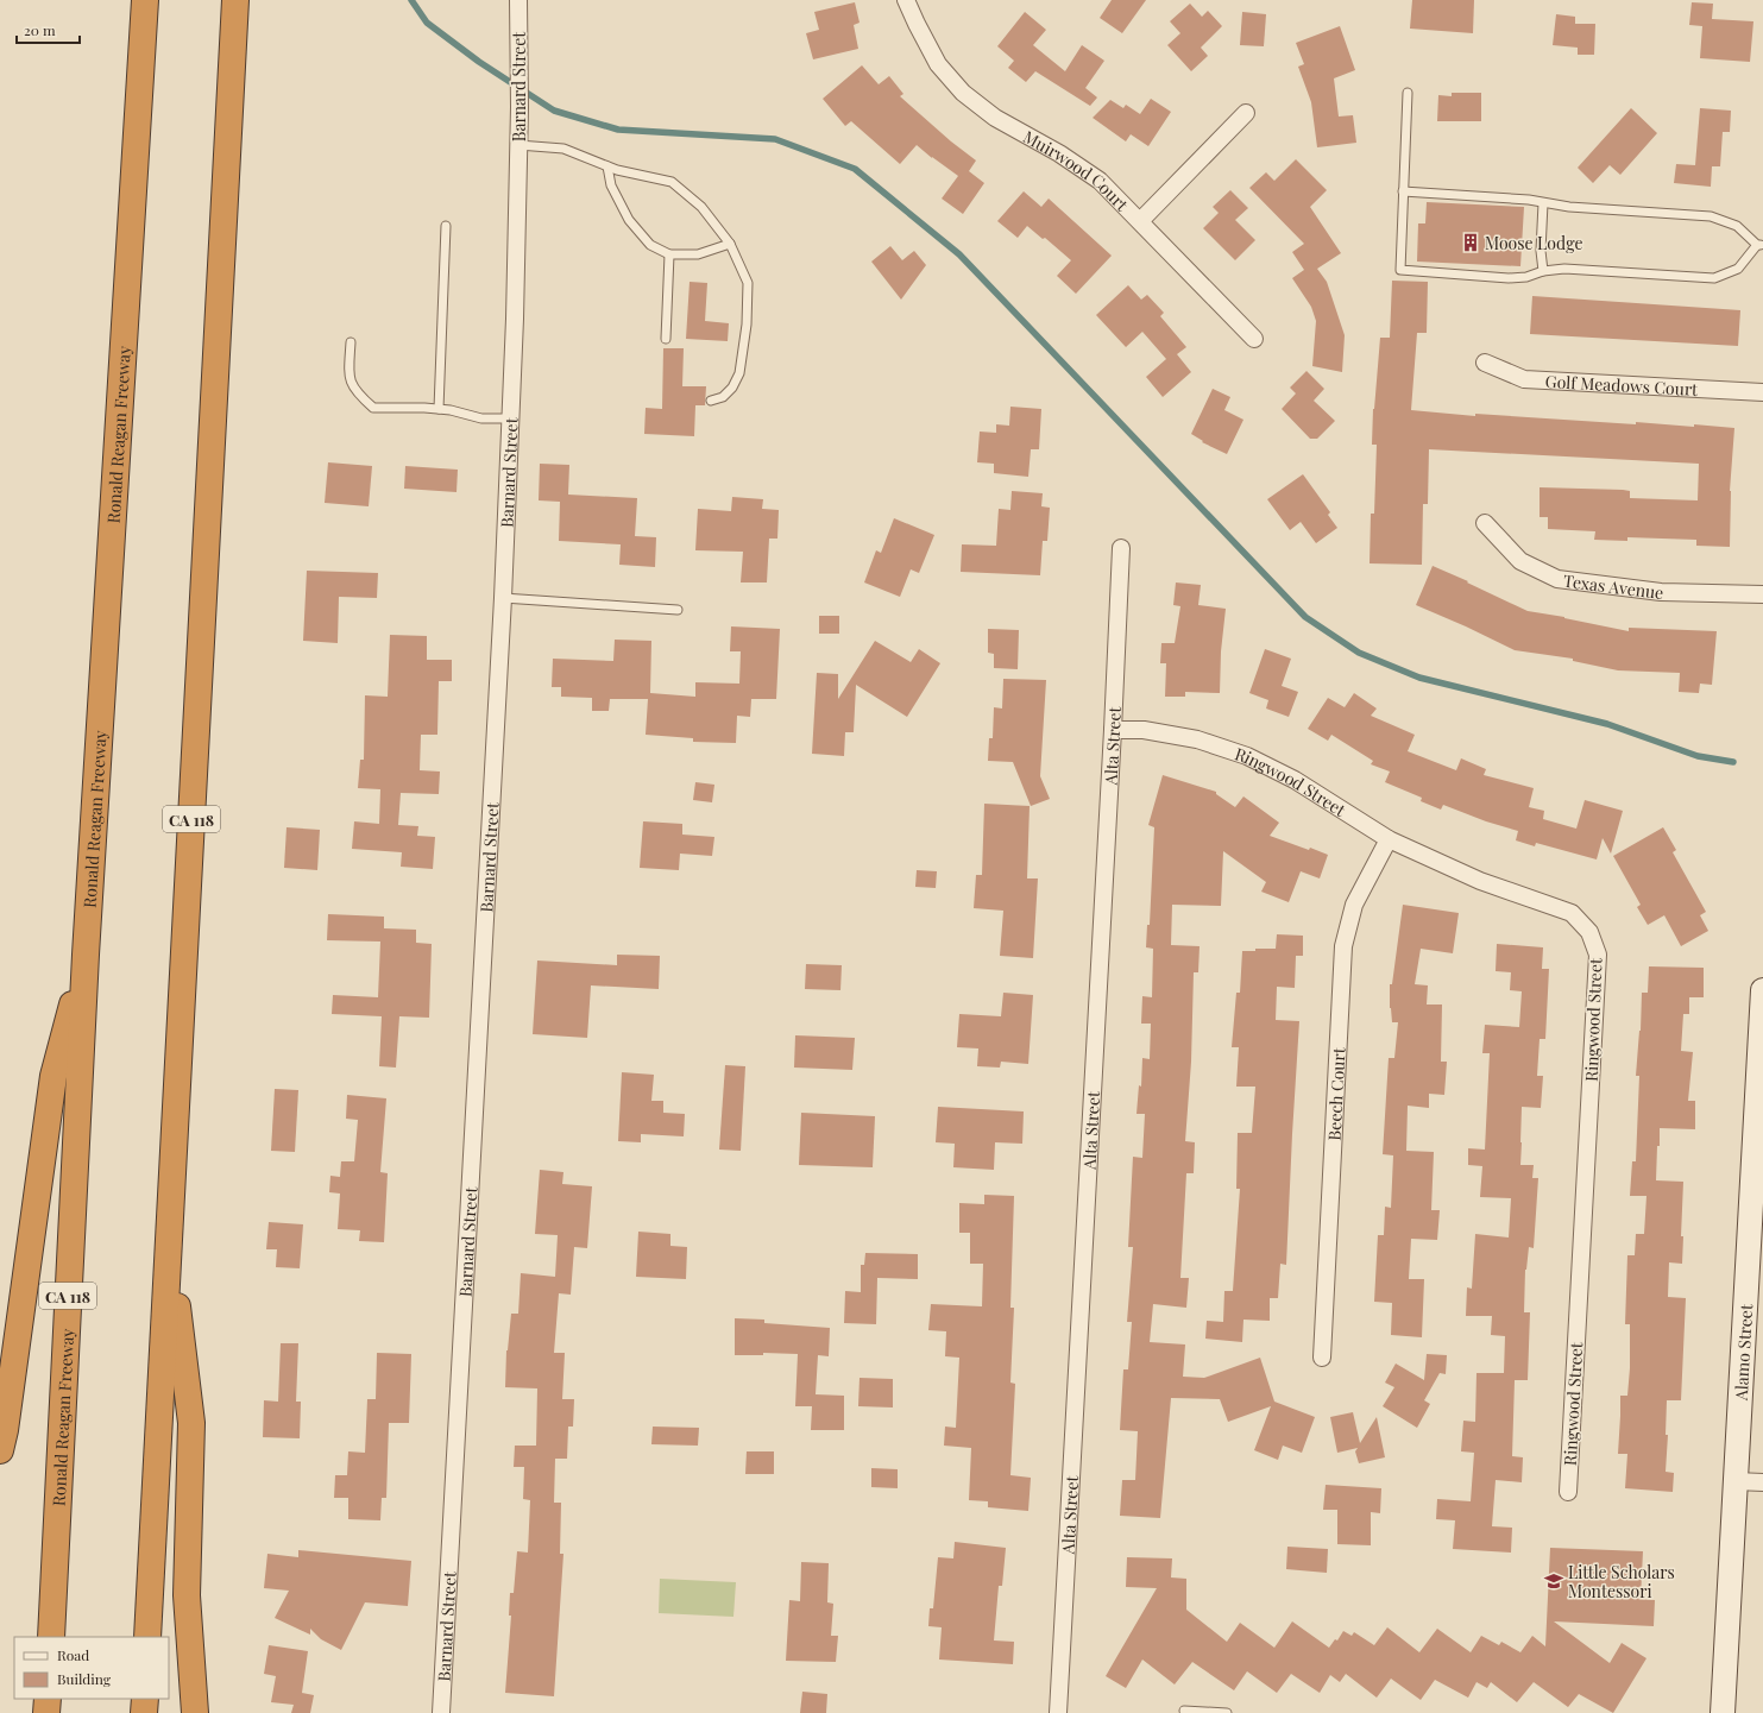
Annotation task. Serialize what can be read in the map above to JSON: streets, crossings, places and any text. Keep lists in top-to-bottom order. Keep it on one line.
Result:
{"streets":{"highway":["Ronald Reagan Freeway","CA 118"],"main road":["Alamo Street"],"street":["Barnard Street","Muirwood Court","Golf Meadows Court","Texas Avenue","Alta Street","Ringwood Street","Beech Court"]},"crossings":[["Alta Street","Ringwood Street"],["Ringwood Street","Beech Court"]],"places":{"building":["Moose Lodge"],"school or university":["Little Scholars Montessori"]},"legend":["Road","Building"],"scale_bar":"20 m"}
